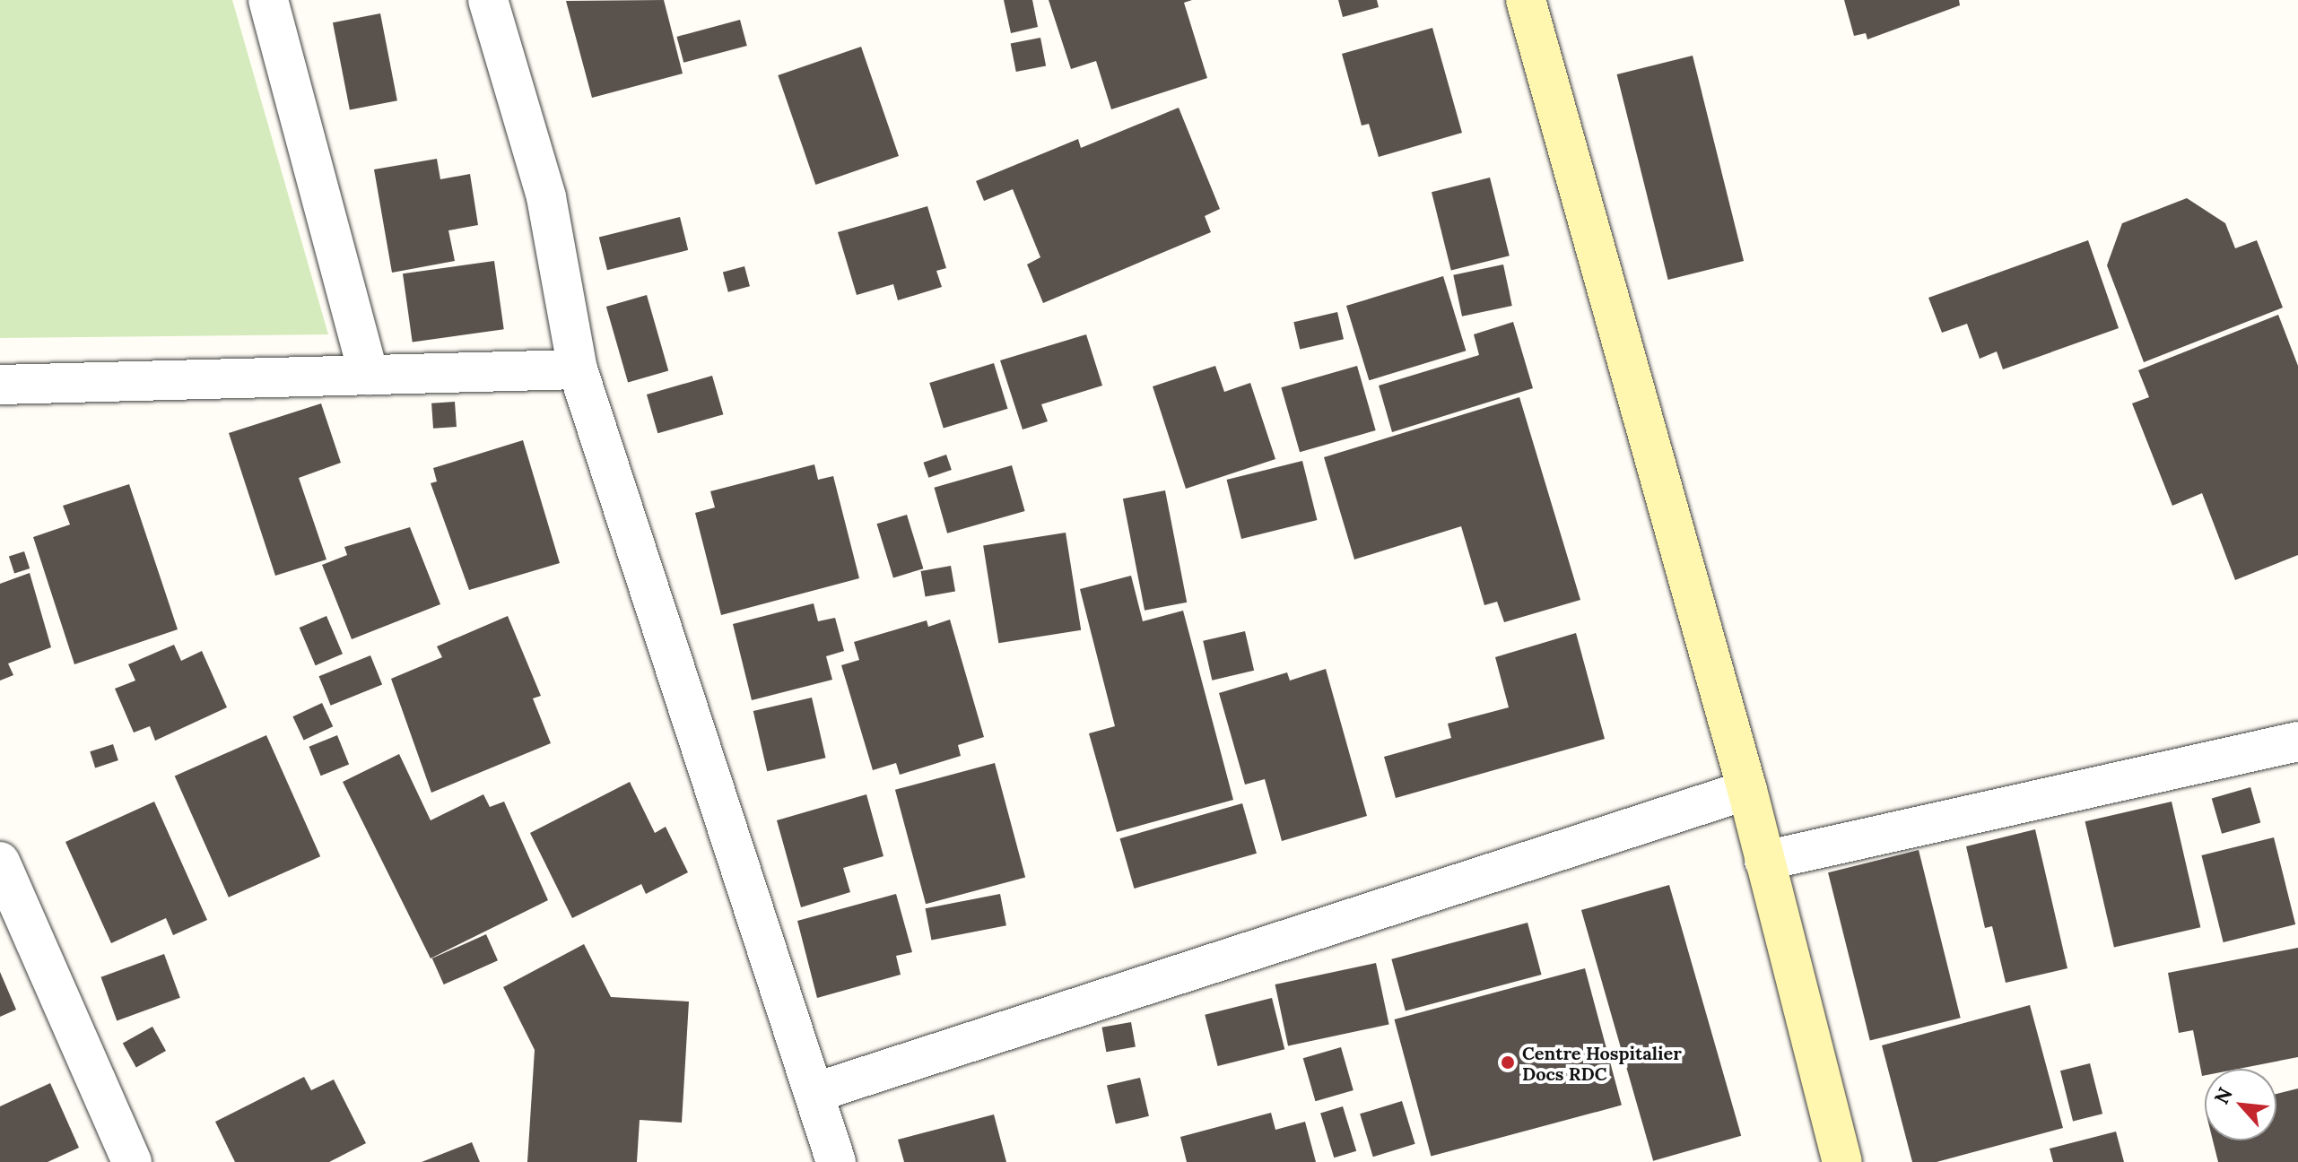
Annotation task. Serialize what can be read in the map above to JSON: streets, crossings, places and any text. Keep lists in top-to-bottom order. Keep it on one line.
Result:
{"places":["Centre Hospitalier Docs RDC"],"north":"top left"}
